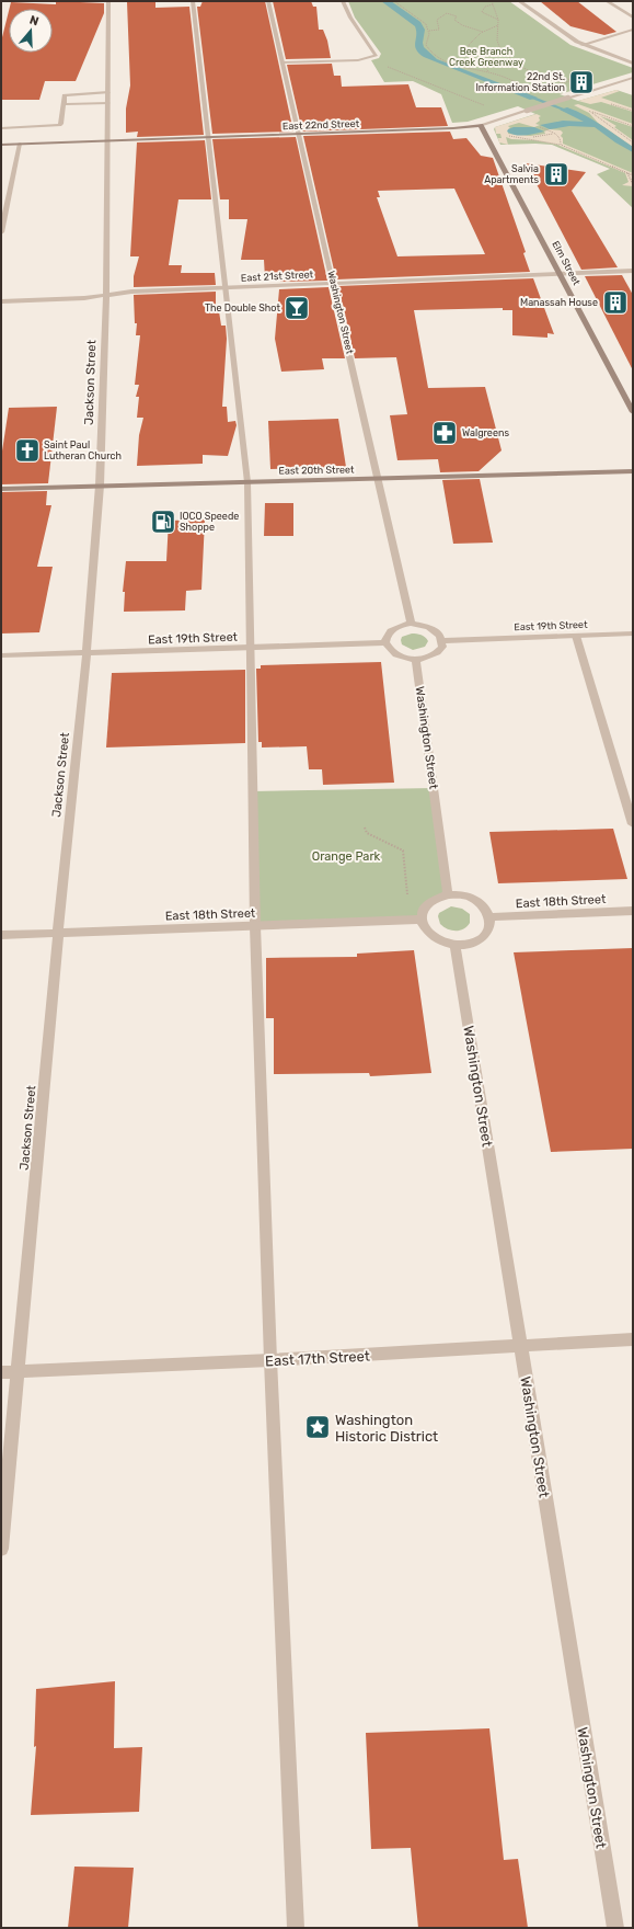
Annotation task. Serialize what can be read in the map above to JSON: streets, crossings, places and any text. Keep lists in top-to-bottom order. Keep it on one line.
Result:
{"streets":{"street":["East 22nd Street","Elm Street","East 21st Street","Washington Street","Jackson Street","East 20th Street","East 19th Street","East 18th Street","East 17th Street"]},"crossings":[["East 22nd Street","Elm Street"],["East 22nd Street","Washington Street"],["East 22nd Street","Jackson Street"],["Elm Street","East 21st Street"],["East 21st Street","Washington Street"],["East 21st Street","Jackson Street"],["Washington Street","East 20th Street"],["Washington Street","East 19th Street"],["Washington Street","East 18th Street"],["Washington Street","East 17th Street"],["Jackson Street","East 20th Street"],["Jackson Street","East 19th Street"],["Jackson Street","East 18th Street"],["Jackson Street","East 17th Street"]],"parks":["Bee Branch Creek Greenway","Orange Park"],"places":{"building":["22nd St. Information Station","Salvia Apartments","Manassah House"],"bar":["The Double Shot"],"pharmacy":["Walgreens"],"church":["Saint Paul Lutheran Church"],"fuel station":["IOCO Speede Shoppe"],"place":["Washington Historic District"]},"north":"top"}
